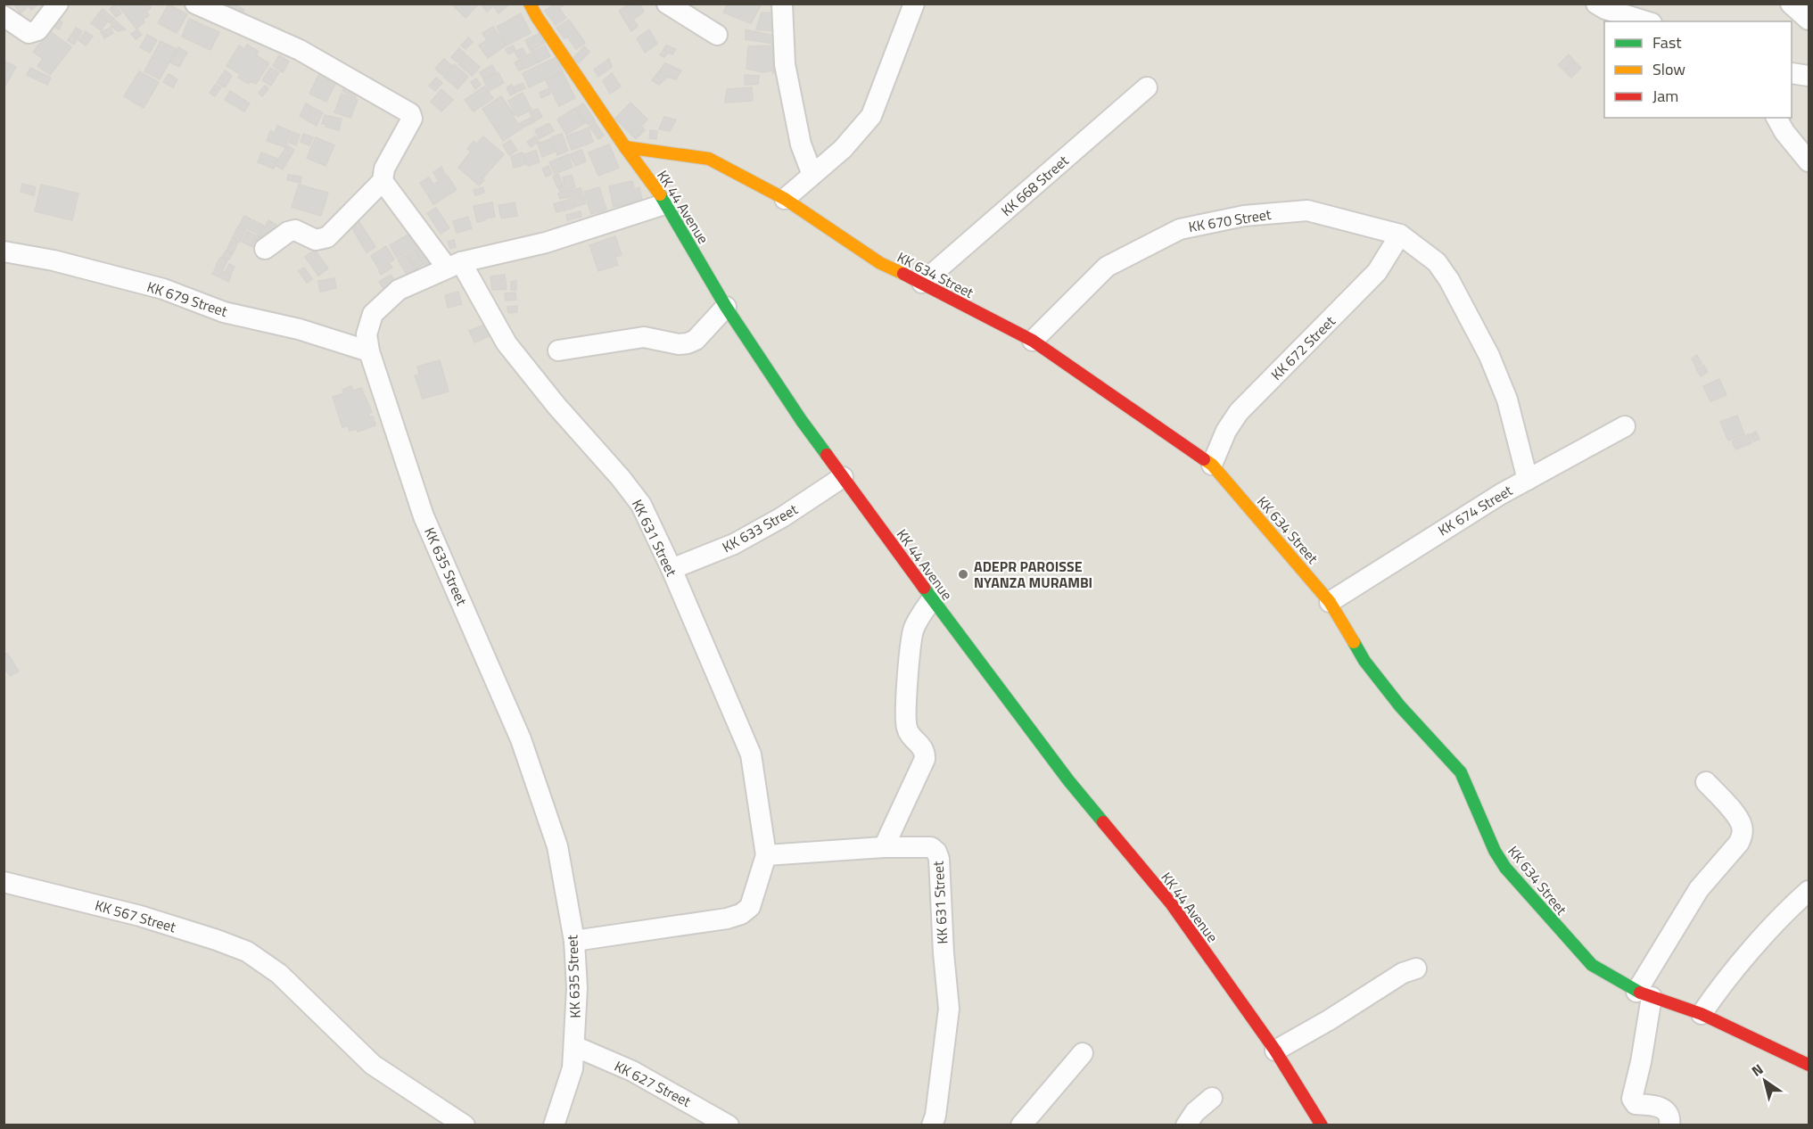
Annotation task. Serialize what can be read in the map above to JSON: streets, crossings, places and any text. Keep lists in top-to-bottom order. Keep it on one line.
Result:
{"streets":{"street":["KK 668 Street","KK 44 Avenue","KK 670 Street","KK 634 Street","KK 679 Street","KK 672 Street","KK 674 Street","KK 633 Street","KK 631 Street","KK 635 Street","KK 567 Street","KK 627 Street"]},"crossings":[["KK 668 Street","KK 634 Street"],["KK 44 Avenue","KK 634 Street"],["KK 44 Avenue","KK 633 Street"],["KK 44 Avenue","KK 635 Street"],["KK 670 Street","KK 634 Street"],["KK 670 Street","KK 672 Street"],["KK 634 Street","KK 672 Street"],["KK 634 Street","KK 674 Street"],["KK 679 Street","KK 635 Street"],["KK 633 Street","KK 631 Street"],["KK 631 Street","KK 635 Street"],["KK 635 Street","KK 627 Street"]],"places":["ADEPR PAROISSE NYANZA MURAMBI"],"legend":["Fast","Slow","Jam"],"north":"top left"}
